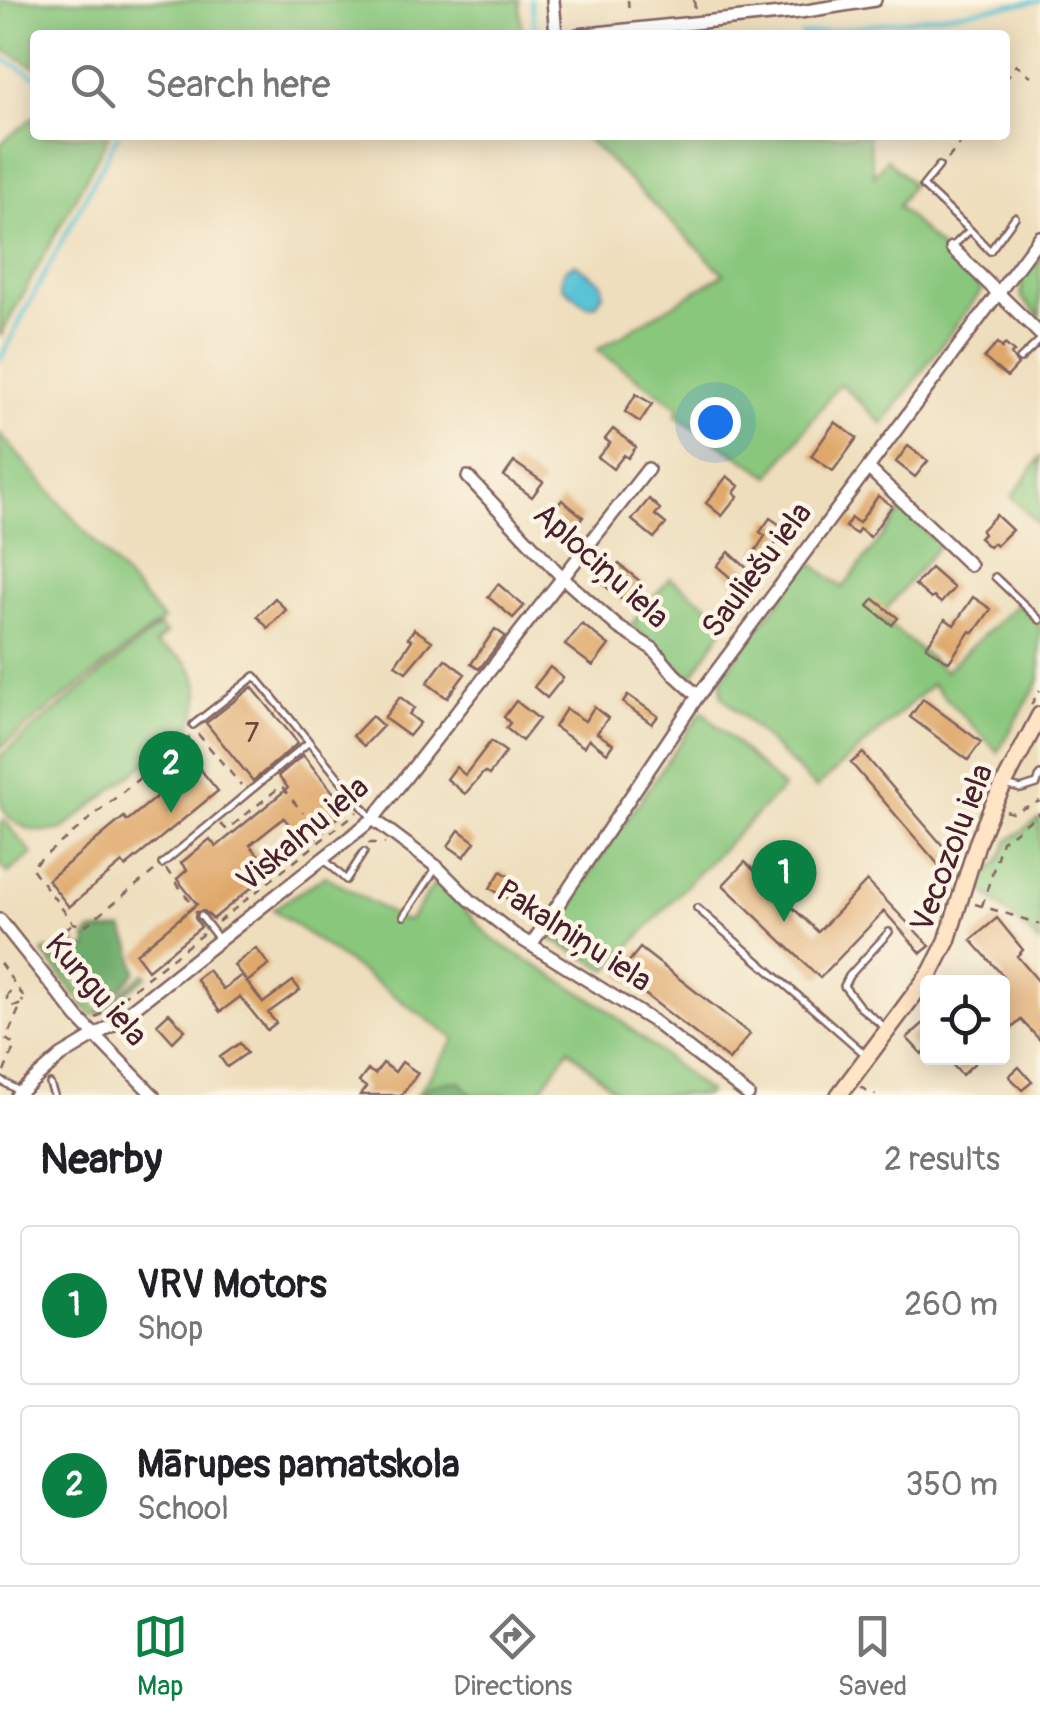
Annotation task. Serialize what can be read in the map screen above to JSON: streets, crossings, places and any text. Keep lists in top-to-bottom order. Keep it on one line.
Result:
{"streets":{"street":["Aplociņu iela","Sauliešu iela","Viskalnu iela","Vecozolu iela","Pakalniņu iela","Kungu iela"]},"crossings":[["Aplociņu iela","Sauliešu iela"],["Aplociņu iela","Viskalnu iela"],["Sauliešu iela","Pakalniņu iela"],["Viskalnu iela","Pakalniņu iela"],["Viskalnu iela","Kungu iela"]],"house_numbers":["7"],"page":{"search":"Search here","pins":["2","1"],"heading":["Nearby","2 results"],"list":[{"mark":"1","name":"VRV Motors","note":"Shop","value":"260 m"},{"mark":"2","name":"Mārupes pamatskola","note":"School","value":"350 m"}],"nav":["Map","Directions","Saved"]}}
